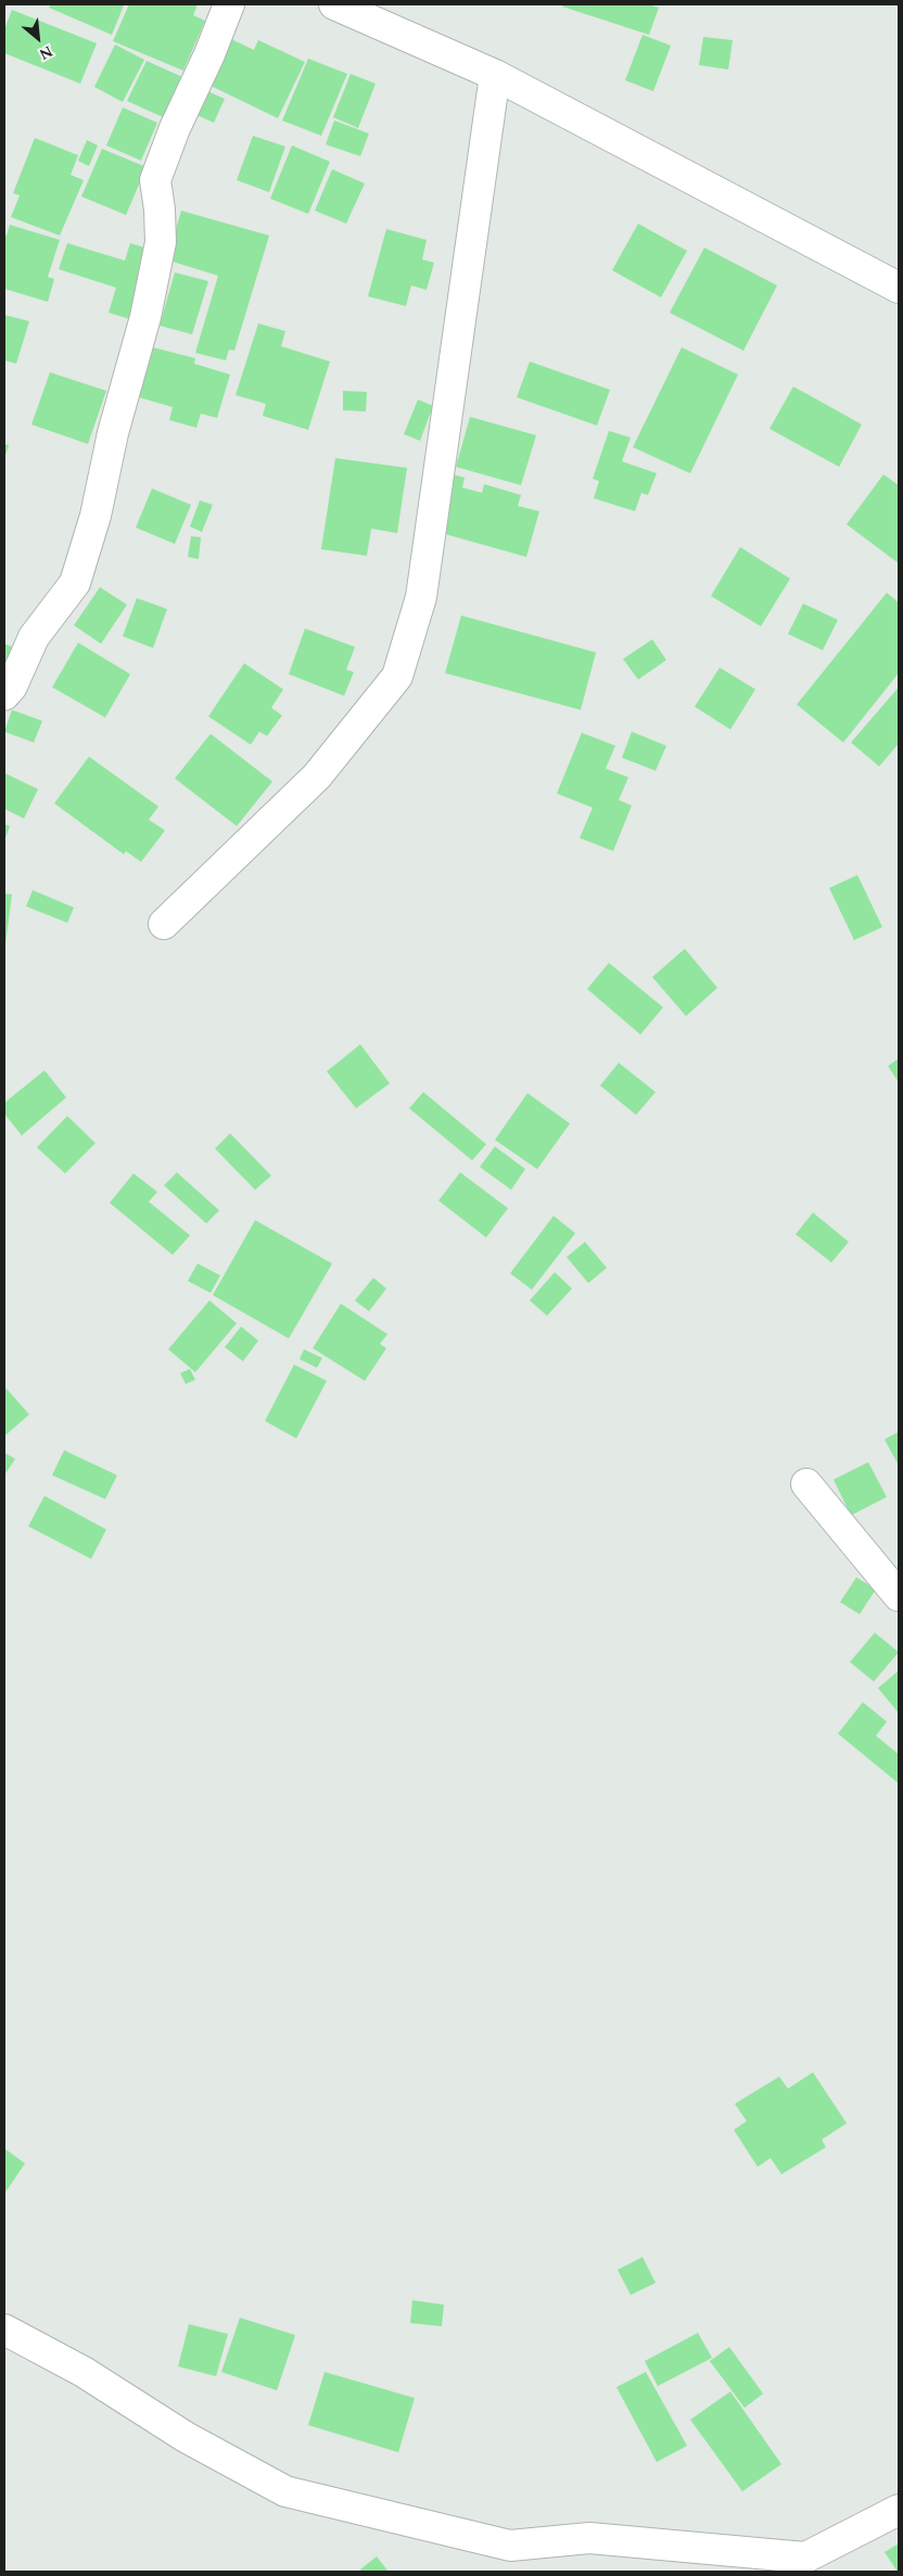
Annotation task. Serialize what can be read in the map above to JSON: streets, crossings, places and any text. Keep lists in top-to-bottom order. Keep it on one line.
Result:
{"north":"bottom right"}
